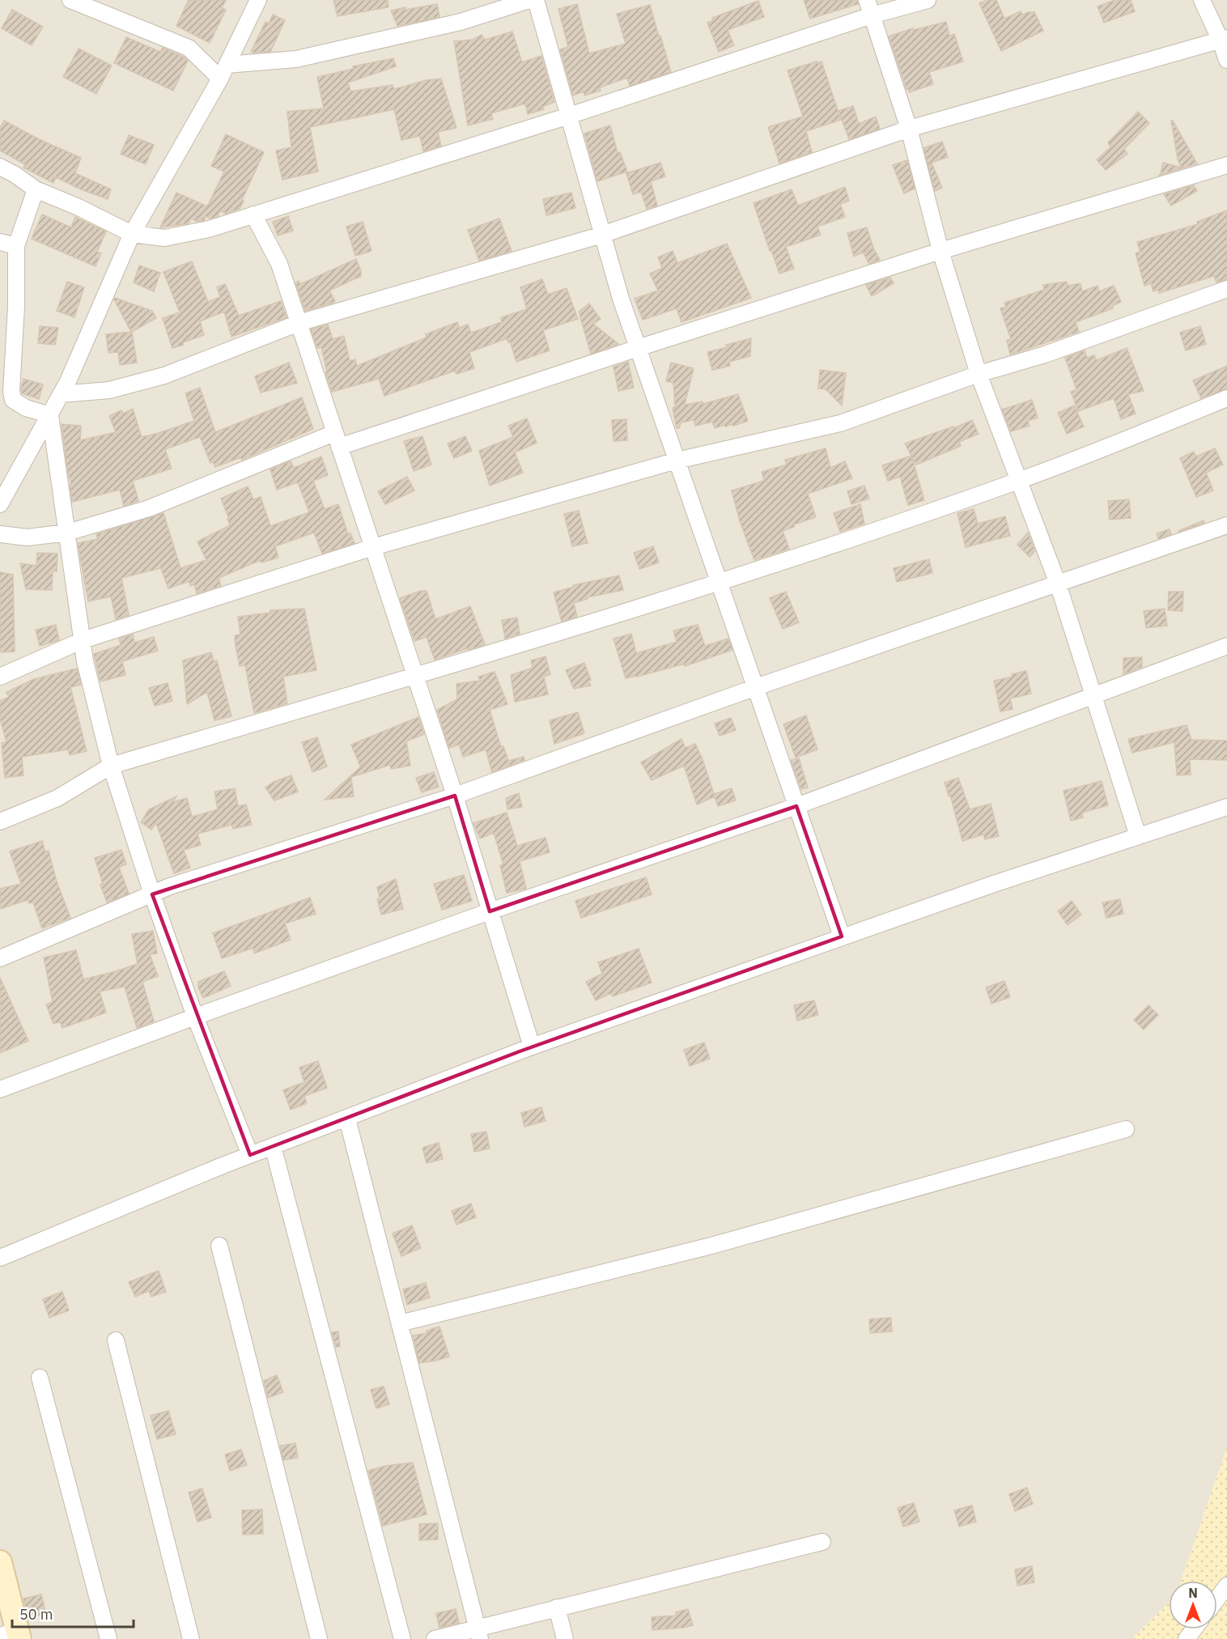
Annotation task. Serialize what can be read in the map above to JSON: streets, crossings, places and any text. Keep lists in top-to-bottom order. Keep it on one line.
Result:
{"scale_bar":"50 m","north":"top"}
